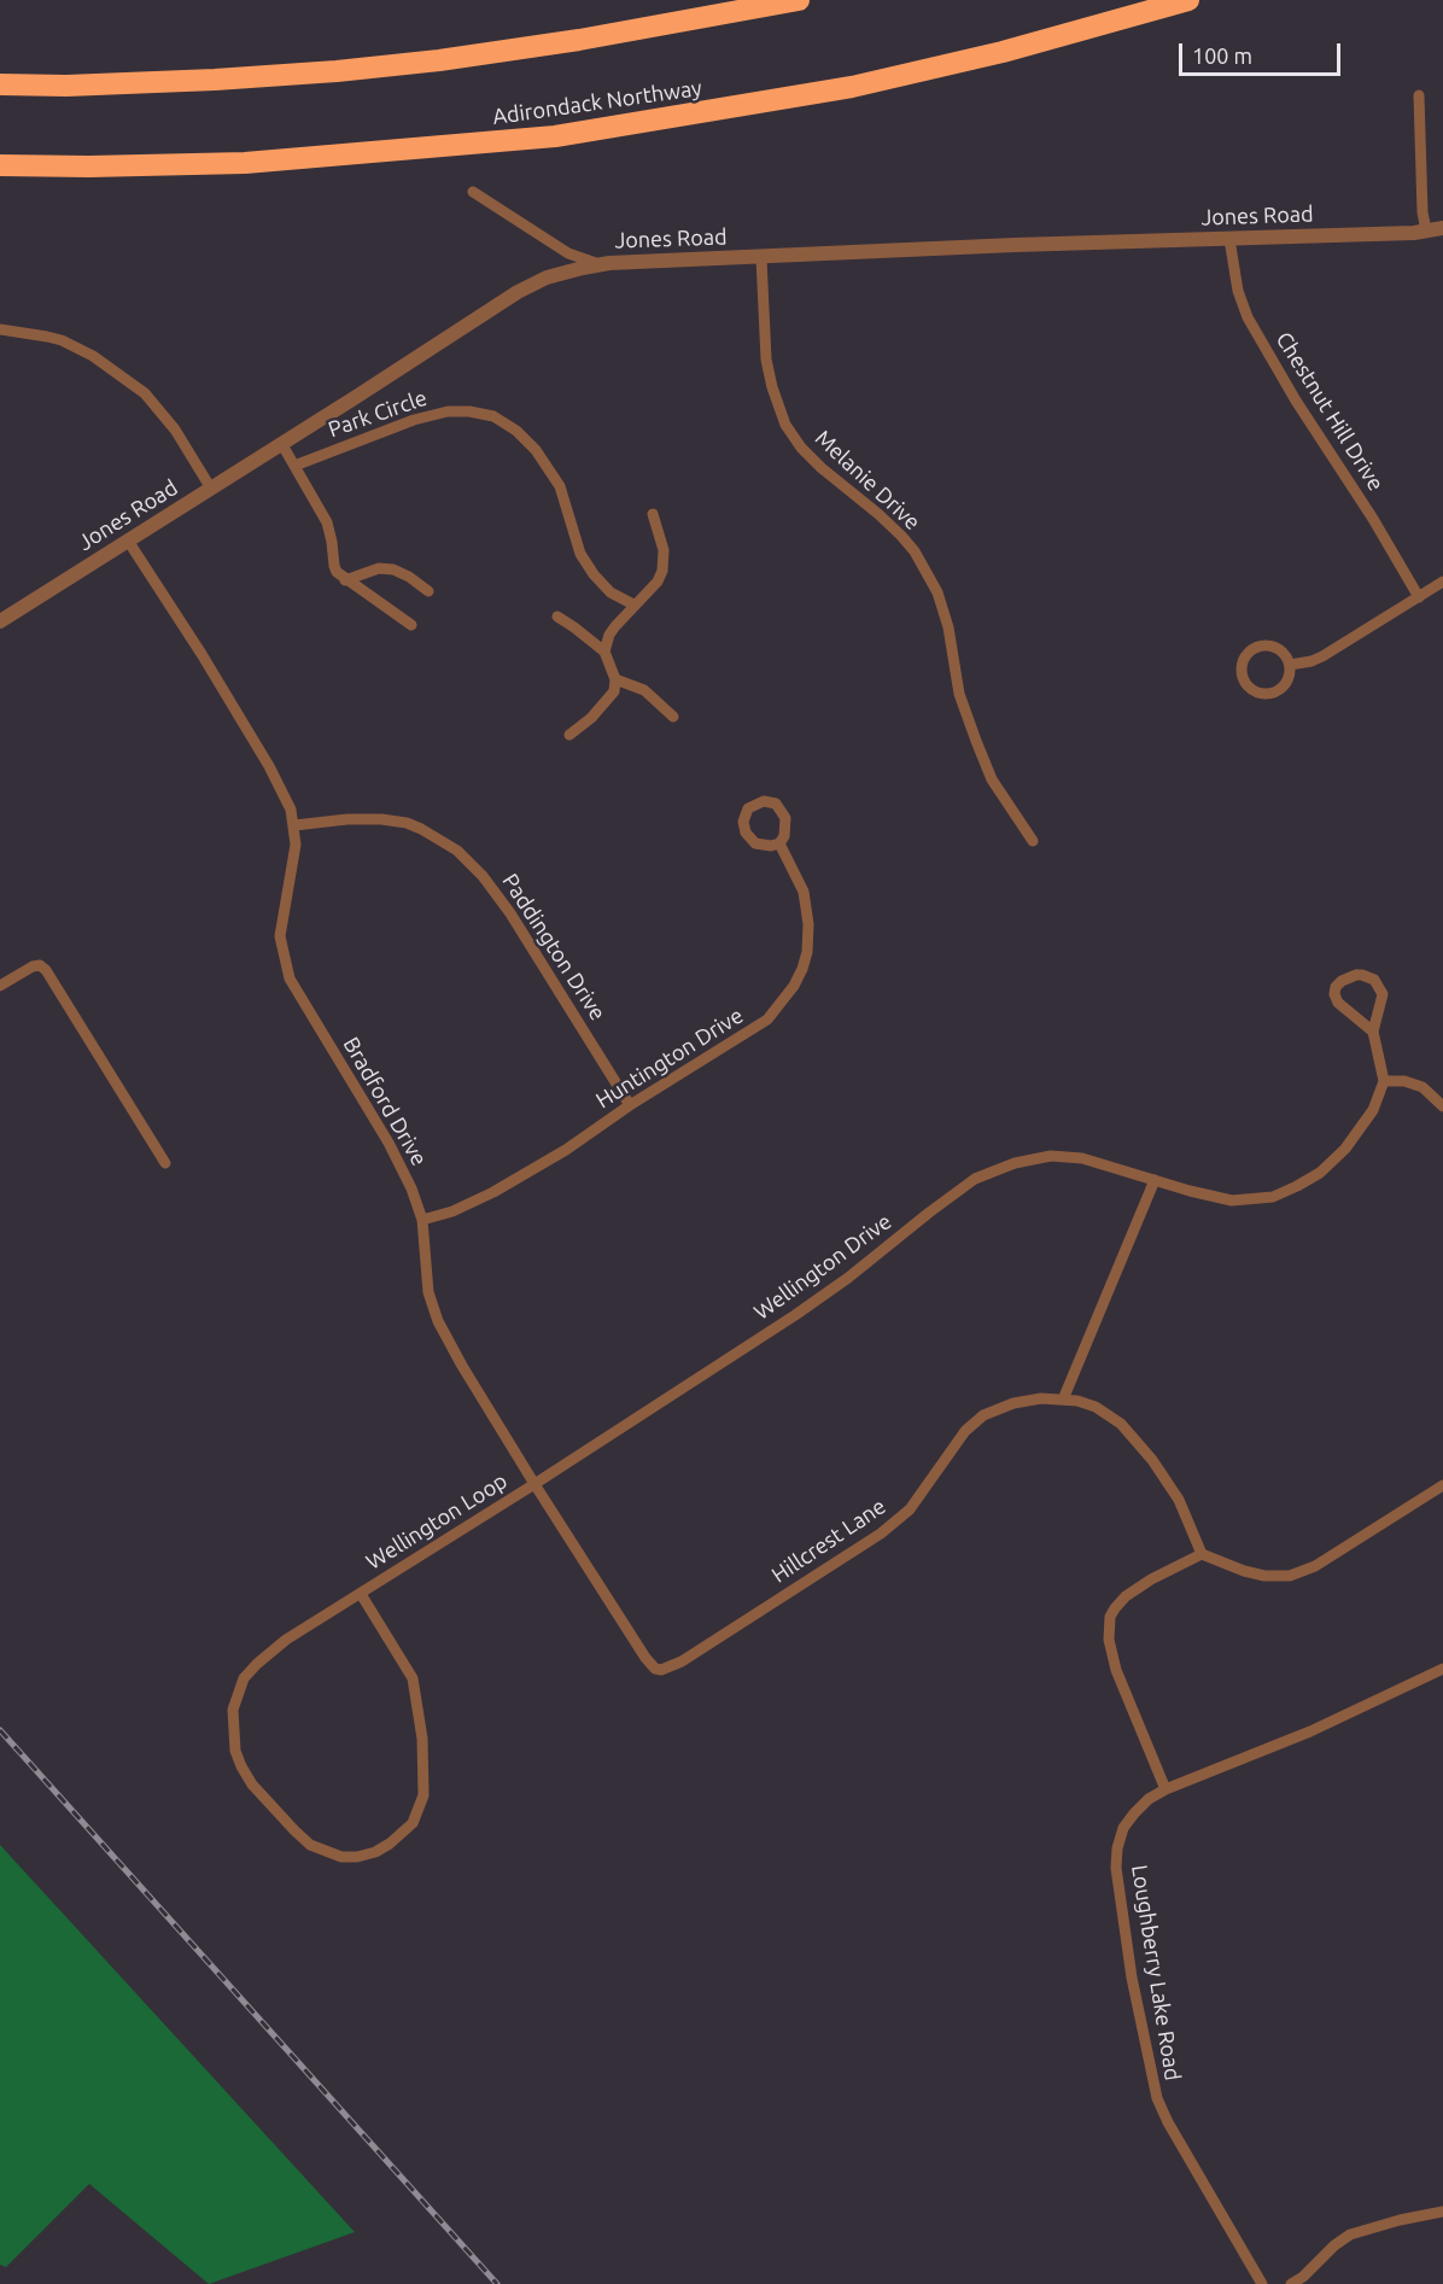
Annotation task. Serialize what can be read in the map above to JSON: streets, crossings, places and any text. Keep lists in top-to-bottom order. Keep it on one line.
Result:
{"streets":{"highway":["Adirondack Northway"],"street":["Jones Road","Chestnut Hill Drive","Park Circle","Melanie Drive","Paddington Drive","Huntington Drive","Bradford Drive","Wellington Drive","Wellington Loop","Hillcrest Lane","Loughberry Lake Road"]},"crossings":[["Jones Road","Chestnut Hill Drive"],["Jones Road","Melanie Drive"],["Jones Road","Bradford Drive"],["Paddington Drive","Huntington Drive"],["Paddington Drive","Bradford Drive"],["Huntington Drive","Bradford Drive"],["Bradford Drive","Wellington Drive"],["Bradford Drive","Wellington Loop"],["Bradford Drive","Hillcrest Lane"],["Wellington Drive","Wellington Loop"]],"scale_bar":"100 m"}
